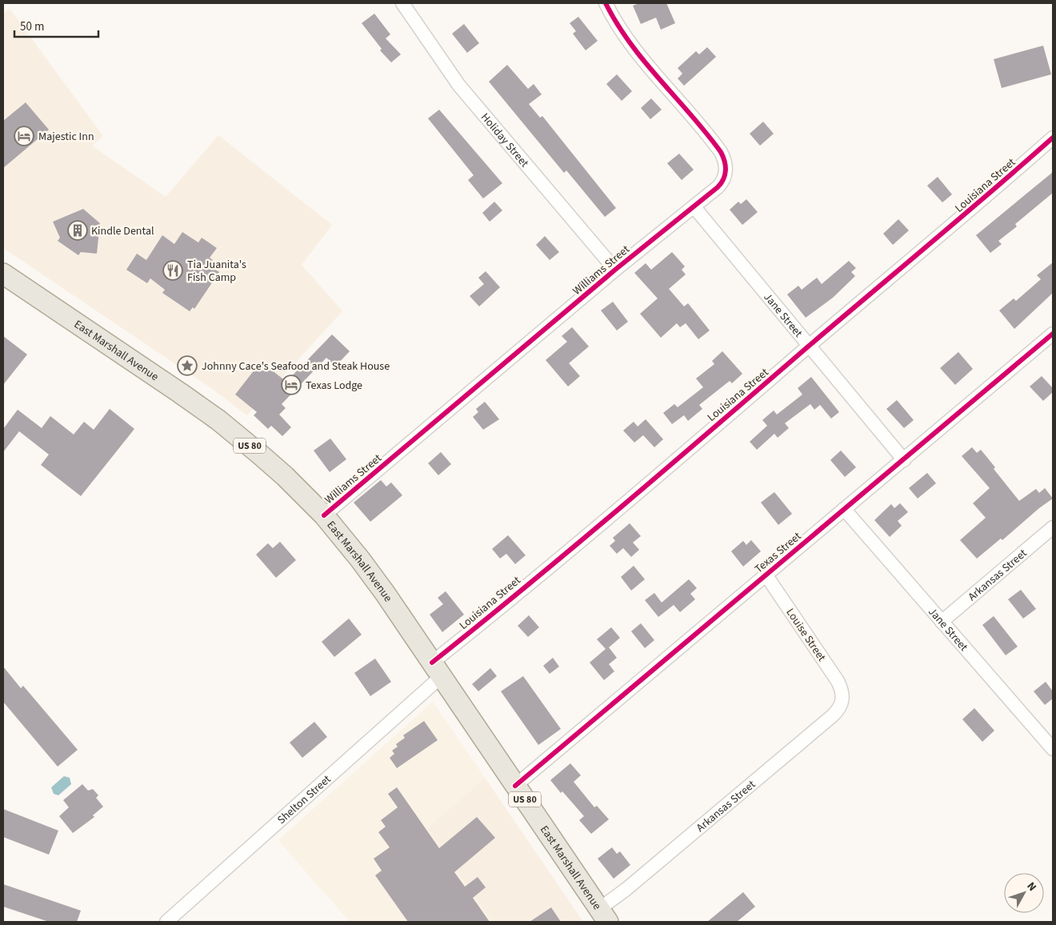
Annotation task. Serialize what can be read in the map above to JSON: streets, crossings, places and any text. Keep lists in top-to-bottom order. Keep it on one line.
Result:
{"streets":{"main road":["East Marshall Avenue","US 80"],"street":["Holiday Street","Louisiana Street","Williams Street","Jane Street","Texas Street","Arkansas Street","Louise Street","Shelton Street"]},"crossings":[["Holiday Street","Williams Street"],["Louisiana Street","Jane Street"],["Louisiana Street","East Marshall Avenue"],["Louisiana Street","Shelton Street"],["Williams Street","Jane Street"],["Williams Street","East Marshall Avenue"],["Jane Street","Texas Street"],["Jane Street","Arkansas Street"],["East Marshall Avenue","Texas Street"],["East Marshall Avenue","Arkansas Street"],["East Marshall Avenue","Shelton Street"],["Texas Street","Louise Street"],["Arkansas Street","Louise Street"]],"places":{"hotel":["Majestic Inn","Texas Lodge"],"building":["Kindle Dental"],"restaurant":["Tia Juanita's Fish Camp"],"place":["Johnny Cace's Seafood and Steak House"]},"scale_bar":"50 m","north":"top right"}
